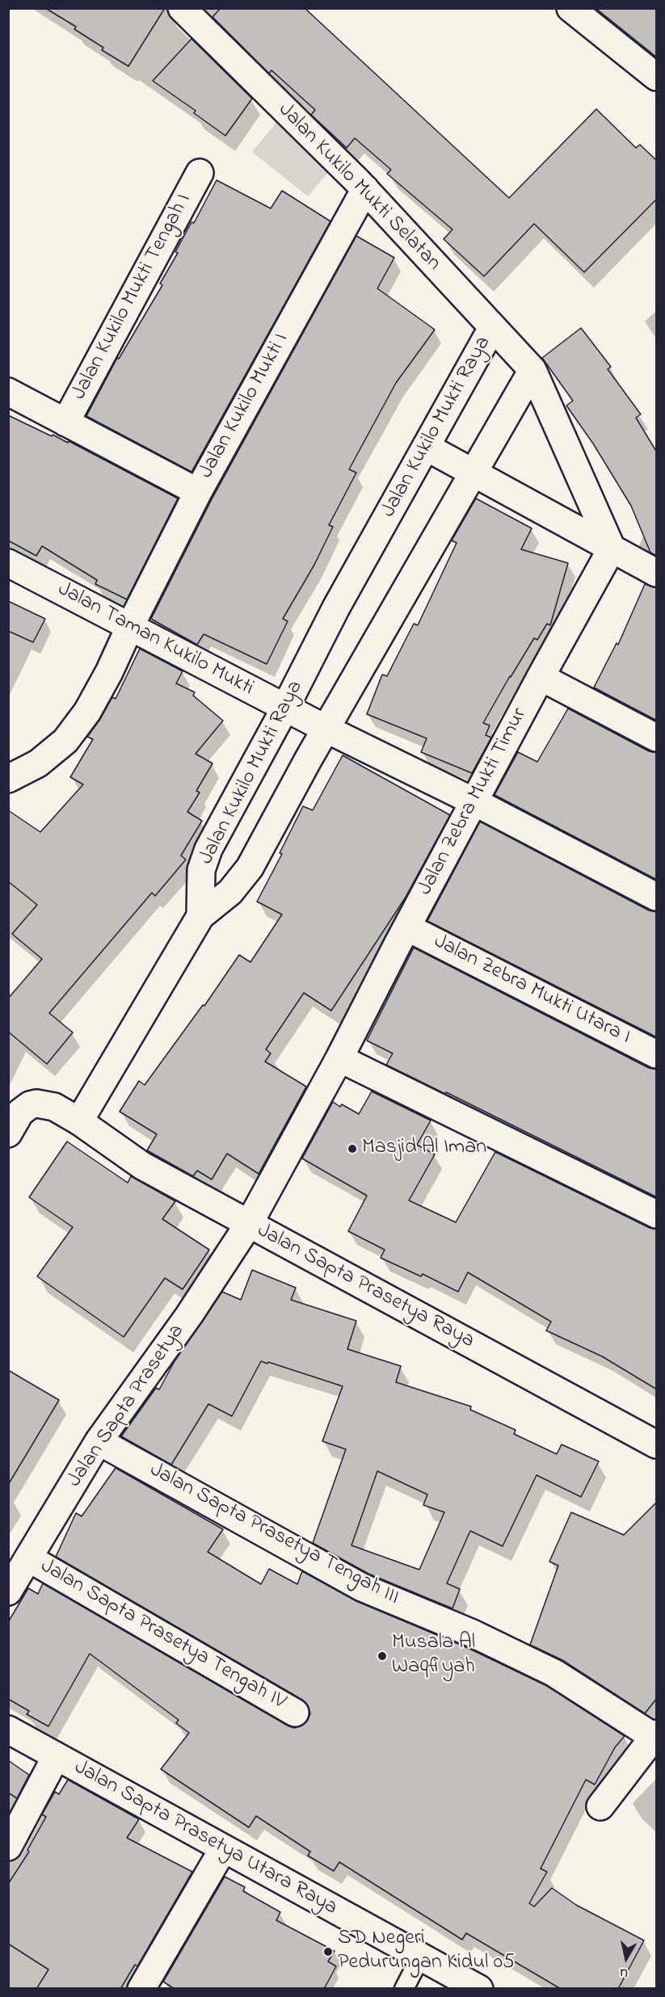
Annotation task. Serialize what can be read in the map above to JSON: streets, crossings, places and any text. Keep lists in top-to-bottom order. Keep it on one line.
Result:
{"streets":{"street":["Jalan Kukilo Mukti Selatan","Jalan Kukilo Mukti Tengah I","Jalan Kukilo Mukti I","Jalan Kukilo Mukti Raya","Jalan Taman Kukilo Mukti","Jalan Zebra Mukti Timur","Jalan Zebra Mukti Utara I","Jalan Sapta Prasetya Raya","Jalan Sapta Prasetya","Jalan Sapta Prasetya Tengah III","Jalan Sapta Prasetya Tengah IV","Jalan Sapta Prasetya Utara Raya"]},"crossings":[["Jalan Kukilo Mukti Selatan","Jalan Kukilo Mukti I"],["Jalan Kukilo Mukti Selatan","Jalan Kukilo Mukti Raya"],["Jalan Kukilo Mukti Selatan","Jalan Zebra Mukti Timur"],["Jalan Kukilo Mukti I","Jalan Taman Kukilo Mukti"],["Jalan Kukilo Mukti Raya","Jalan Taman Kukilo Mukti"],["Jalan Taman Kukilo Mukti","Jalan Zebra Mukti Timur"],["Jalan Zebra Mukti Timur","Jalan Zebra Mukti Utara I"],["Jalan Zebra Mukti Timur","Jalan Sapta Prasetya"],["Jalan Sapta Prasetya Raya","Jalan Sapta Prasetya"],["Jalan Sapta Prasetya","Jalan Sapta Prasetya Tengah III"],["Jalan Sapta Prasetya","Jalan Sapta Prasetya Tengah IV"]],"places":["Masjid Al Iman","Musala Al Waqfiyah","SD Negeri Pedurungan Kidul 05"],"north":"bottom"}
